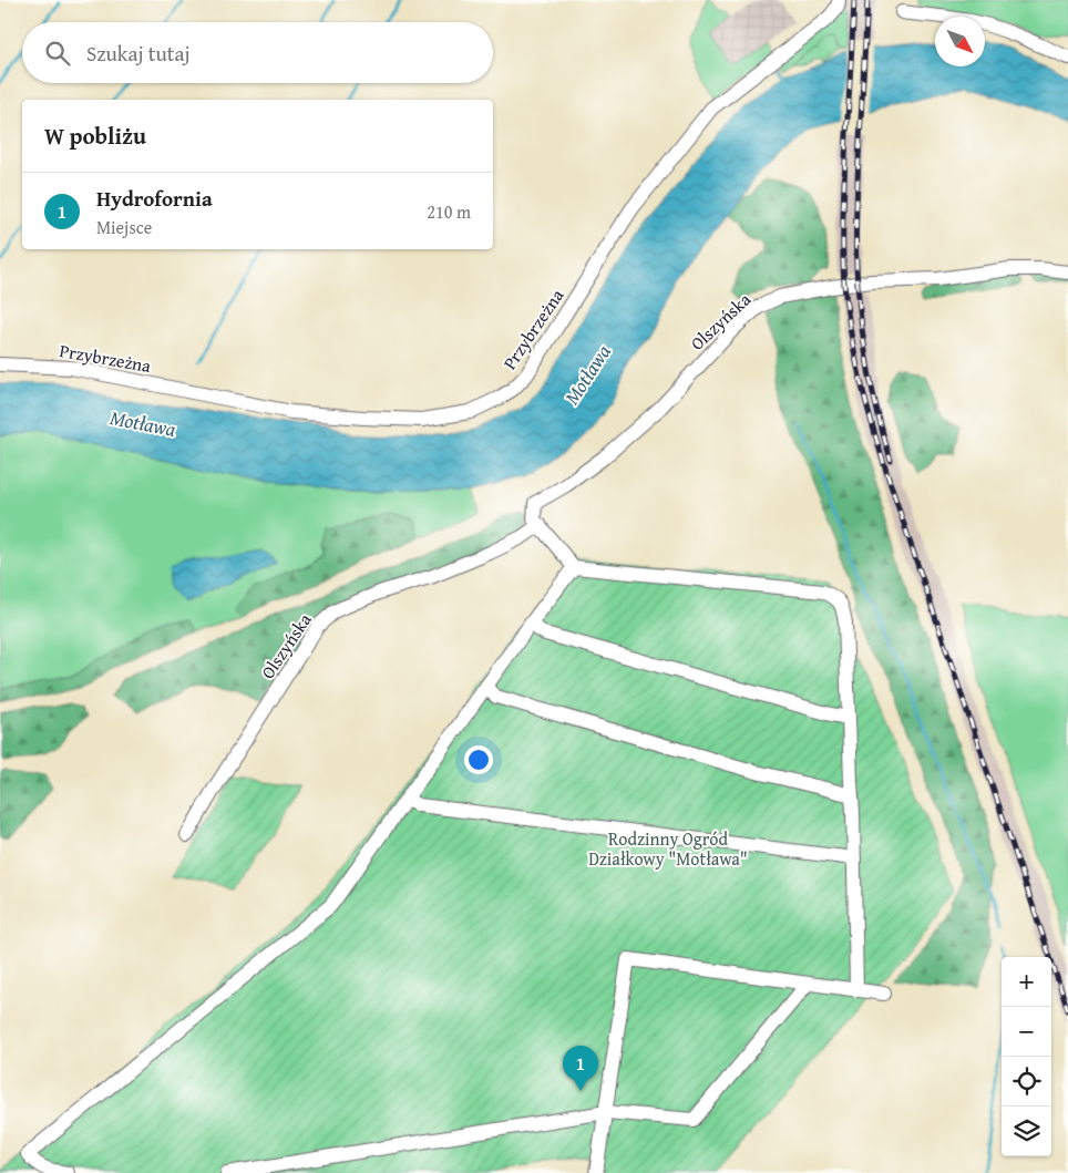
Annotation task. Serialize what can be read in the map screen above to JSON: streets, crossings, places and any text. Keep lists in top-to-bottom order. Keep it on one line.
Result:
{"streets":{"street":["Olszyńska","Przybrzeżna"]},"water":["Motława"],"parks":["Rodzinny Ogród Działkowy \"Motława\""],"north":"bottom right","page":{"search":"Szukaj tutaj","heading":"W pobliżu","list":[{"mark":"1","name":"Hydrofornia","note":"Miejsce","value":"210 m"}],"map_buttons":["+","−"],"pins":"1"}}
